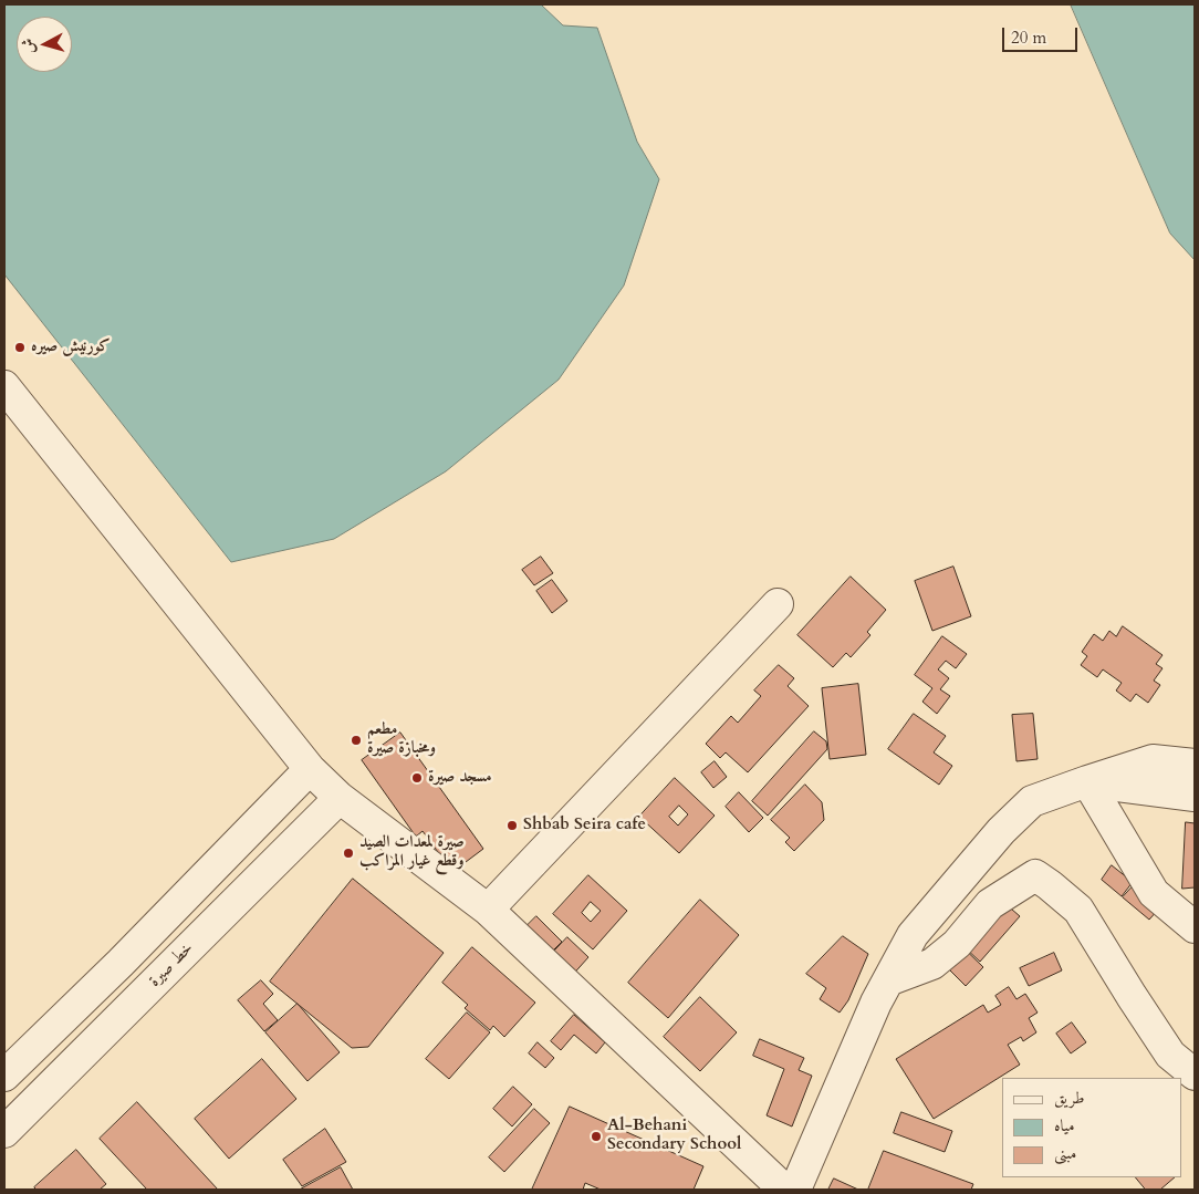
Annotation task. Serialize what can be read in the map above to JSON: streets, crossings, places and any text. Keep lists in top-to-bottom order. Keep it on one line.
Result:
{"streets":{"street":["خط صيرة"]},"places":["كورنيش صيره","مطعم ومخبازة صيرة","مسجد صيرة","Shbab Seira cafe","صيرة لمعدات الصيد وقطع غيار المراكب","Al-Behani Secondary School"],"legend":["طريق","مياه","مبنى"],"scale_bar":"20 m","north":"left"}
